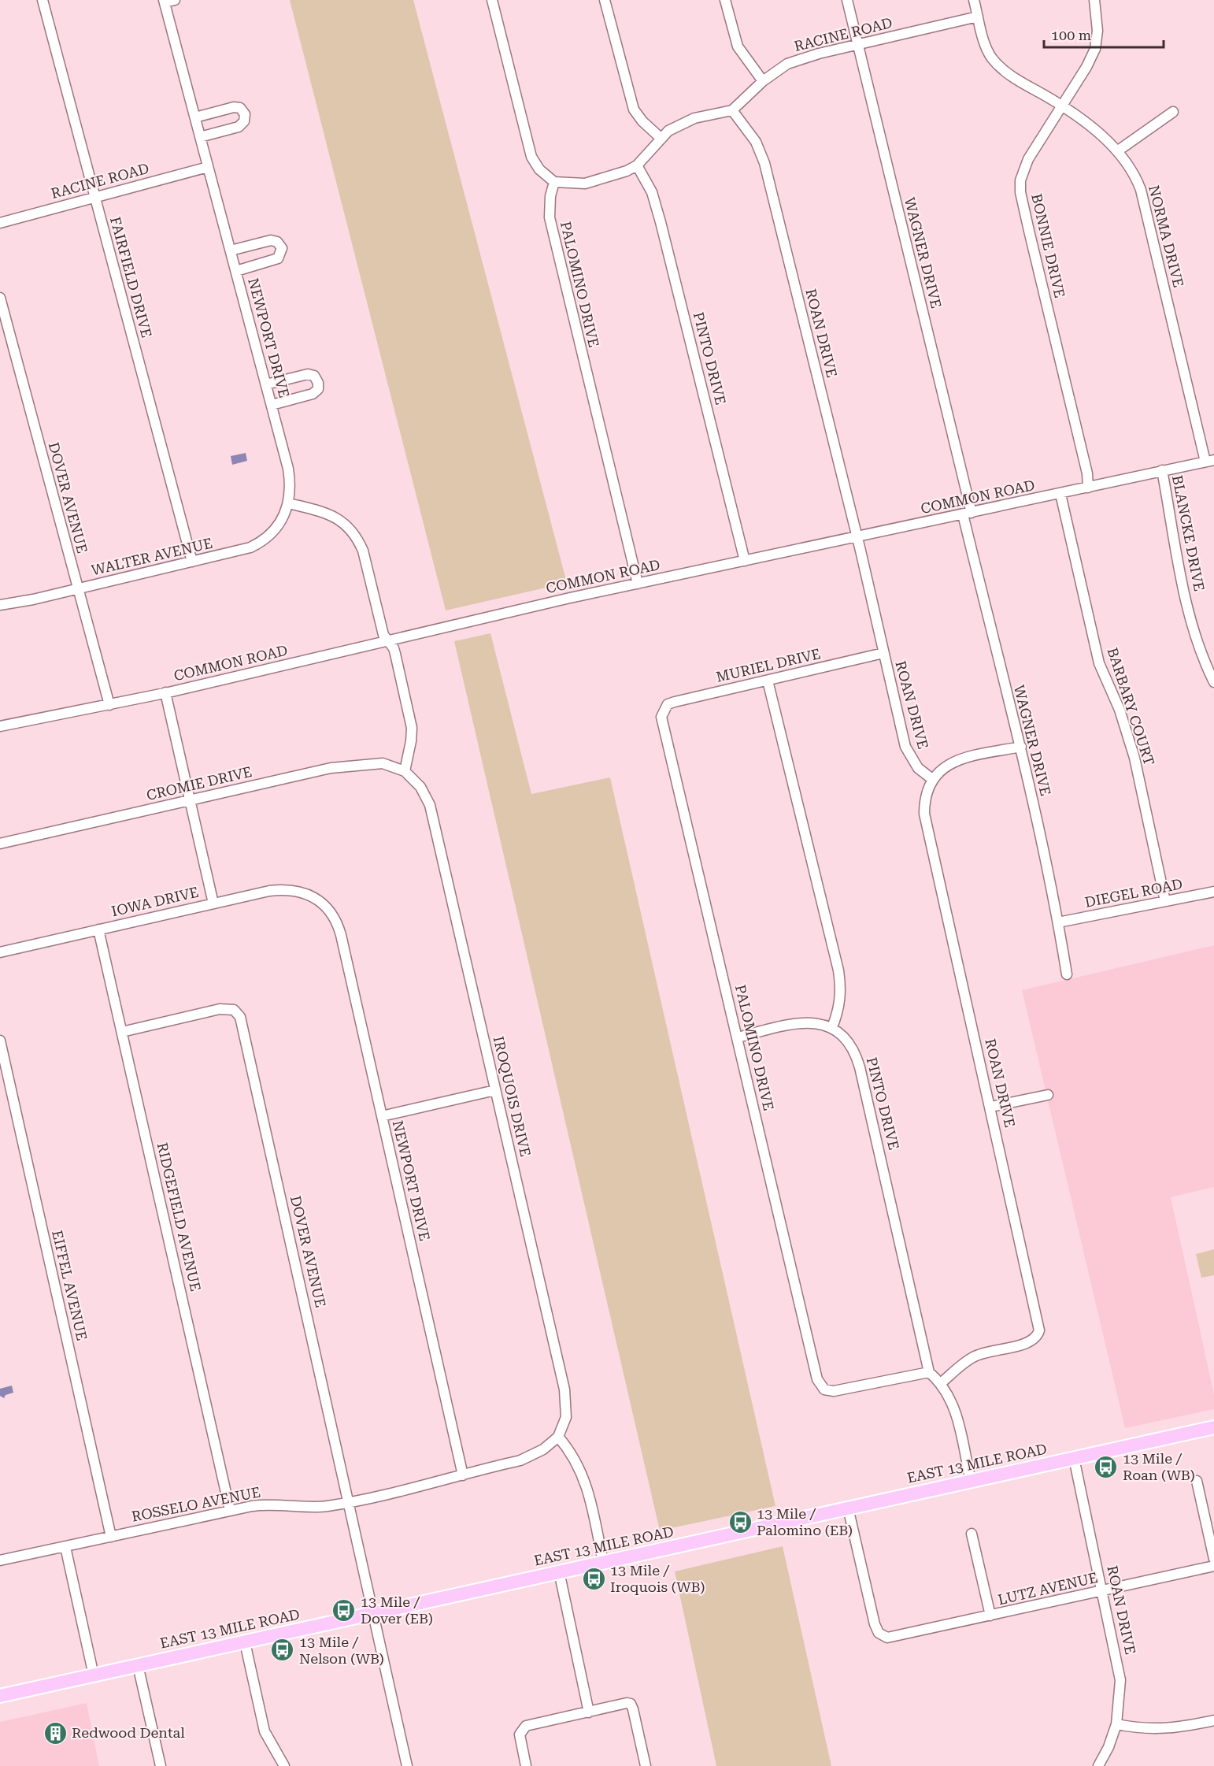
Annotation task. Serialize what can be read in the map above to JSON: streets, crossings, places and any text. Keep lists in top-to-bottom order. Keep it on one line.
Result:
{"streets":{"main road":["EAST 13 MILE ROAD"],"street":["RACINE ROAD","NORMA DRIVE","BONNIE DRIVE","WAGNER DRIVE","FAIRFIELD DRIVE","PALOMINO DRIVE","ROAN DRIVE","NEWPORT DRIVE","PINTO DRIVE","COMMON ROAD","DOVER AVENUE","BLANCKE DRIVE","WALTER AVENUE","MURIEL DRIVE","BARBARY COURT","CROMIE DRIVE","DIEGEL ROAD","IOWA DRIVE","IROQUOIS DRIVE","RIDGEFIELD AVENUE","EIFFEL AVENUE","ROSSELO AVENUE","LUTZ AVENUE"]},"crossings":[["RACINE ROAD","WAGNER DRIVE"],["RACINE ROAD","FAIRFIELD DRIVE"],["RACINE ROAD","ROAN DRIVE"],["RACINE ROAD","NEWPORT DRIVE"],["NORMA DRIVE","BONNIE DRIVE"],["NORMA DRIVE","COMMON ROAD"],["BONNIE DRIVE","COMMON ROAD"],["WAGNER DRIVE","COMMON ROAD"],["WAGNER DRIVE","DIEGEL ROAD"],["FAIRFIELD DRIVE","WALTER AVENUE"],["PALOMINO DRIVE","PINTO DRIVE"],["PALOMINO DRIVE","COMMON ROAD"],["PALOMINO DRIVE","MURIEL DRIVE"],["ROAN DRIVE","COMMON ROAD"],["ROAN DRIVE","MURIEL DRIVE"],["ROAN DRIVE","EAST 13 MILE ROAD"],["ROAN DRIVE","LUTZ AVENUE"],["NEWPORT DRIVE","WALTER AVENUE"],["NEWPORT DRIVE","IOWA DRIVE"],["NEWPORT DRIVE","ROSSELO AVENUE"],["PINTO DRIVE","COMMON ROAD"],["COMMON ROAD","DOVER AVENUE"],["COMMON ROAD","BLANCKE DRIVE"],["COMMON ROAD","BARBARY COURT"],["DOVER AVENUE","WALTER AVENUE"],["DOVER AVENUE","RIDGEFIELD AVENUE"],["DOVER AVENUE","EAST 13 MILE ROAD"],["DOVER AVENUE","ROSSELO AVENUE"],["BARBARY COURT","DIEGEL ROAD"],["CROMIE DRIVE","IROQUOIS DRIVE"],["IOWA DRIVE","RIDGEFIELD AVENUE"],["IROQUOIS DRIVE","ROSSELO AVENUE"],["RIDGEFIELD AVENUE","ROSSELO AVENUE"],["EIFFEL AVENUE","ROSSELO AVENUE"],["EAST 13 MILE ROAD","LUTZ AVENUE"]],"places":{"bus stop":["13 Mile / Roan (WB)","13 Mile / Palomino (EB)","13 Mile / Iroquois (WB)","13 Mile / Dover (EB)","13 Mile / Nelson (WB)"],"building":["Redwood Dental"]},"scale_bar":"100 m"}
